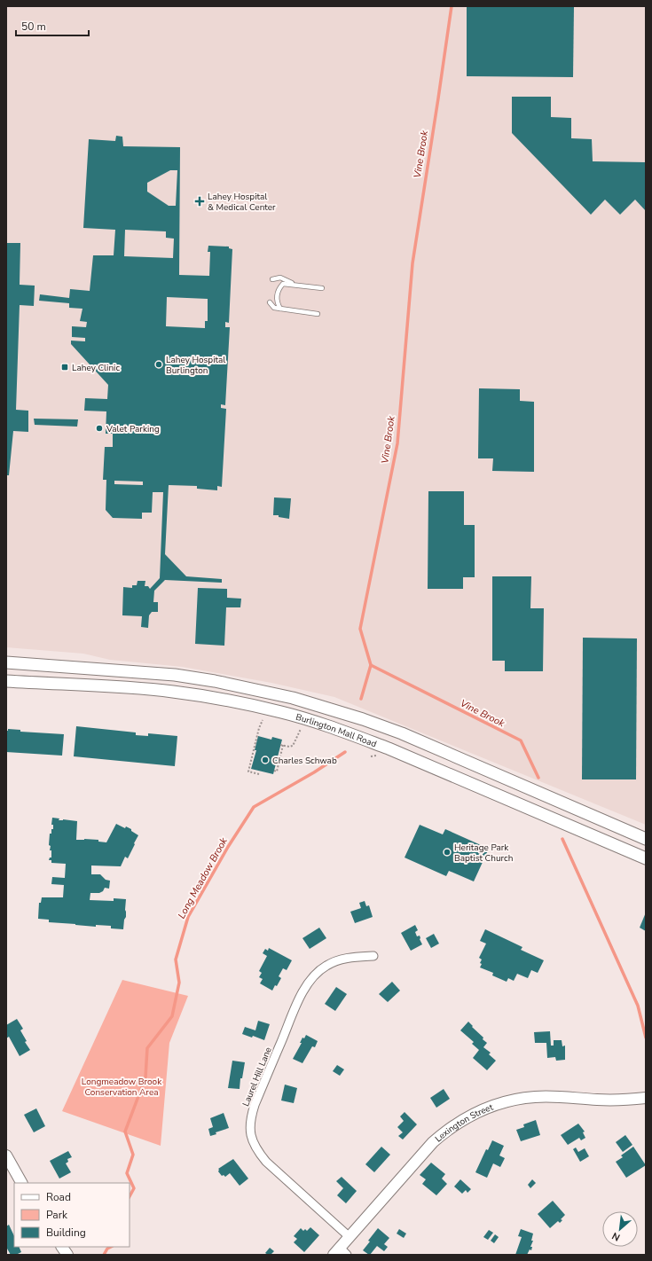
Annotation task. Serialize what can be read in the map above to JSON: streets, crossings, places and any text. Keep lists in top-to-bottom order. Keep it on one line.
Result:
{"streets":{"main road":["Burlington Mall Road"],"street":["Laurel Hill Lane","Lexington Street"]},"crossings":[["Laurel Hill Lane","Lexington Street"]],"water":["Vine Brook","Long Meadow Brook"],"parks":["Longmeadow Brook Conservation Area"],"places":{"health":["Lahey Hospital & Medical Center"],"other":["Lahey Hospital Burlington","Valet Parking","Charles Schwab","Heritage Park Baptist Church"],"transit":["Lahey Clinic"]},"legend":["Road","Park","Building"],"scale_bar":"50 m","north":"bottom left"}
